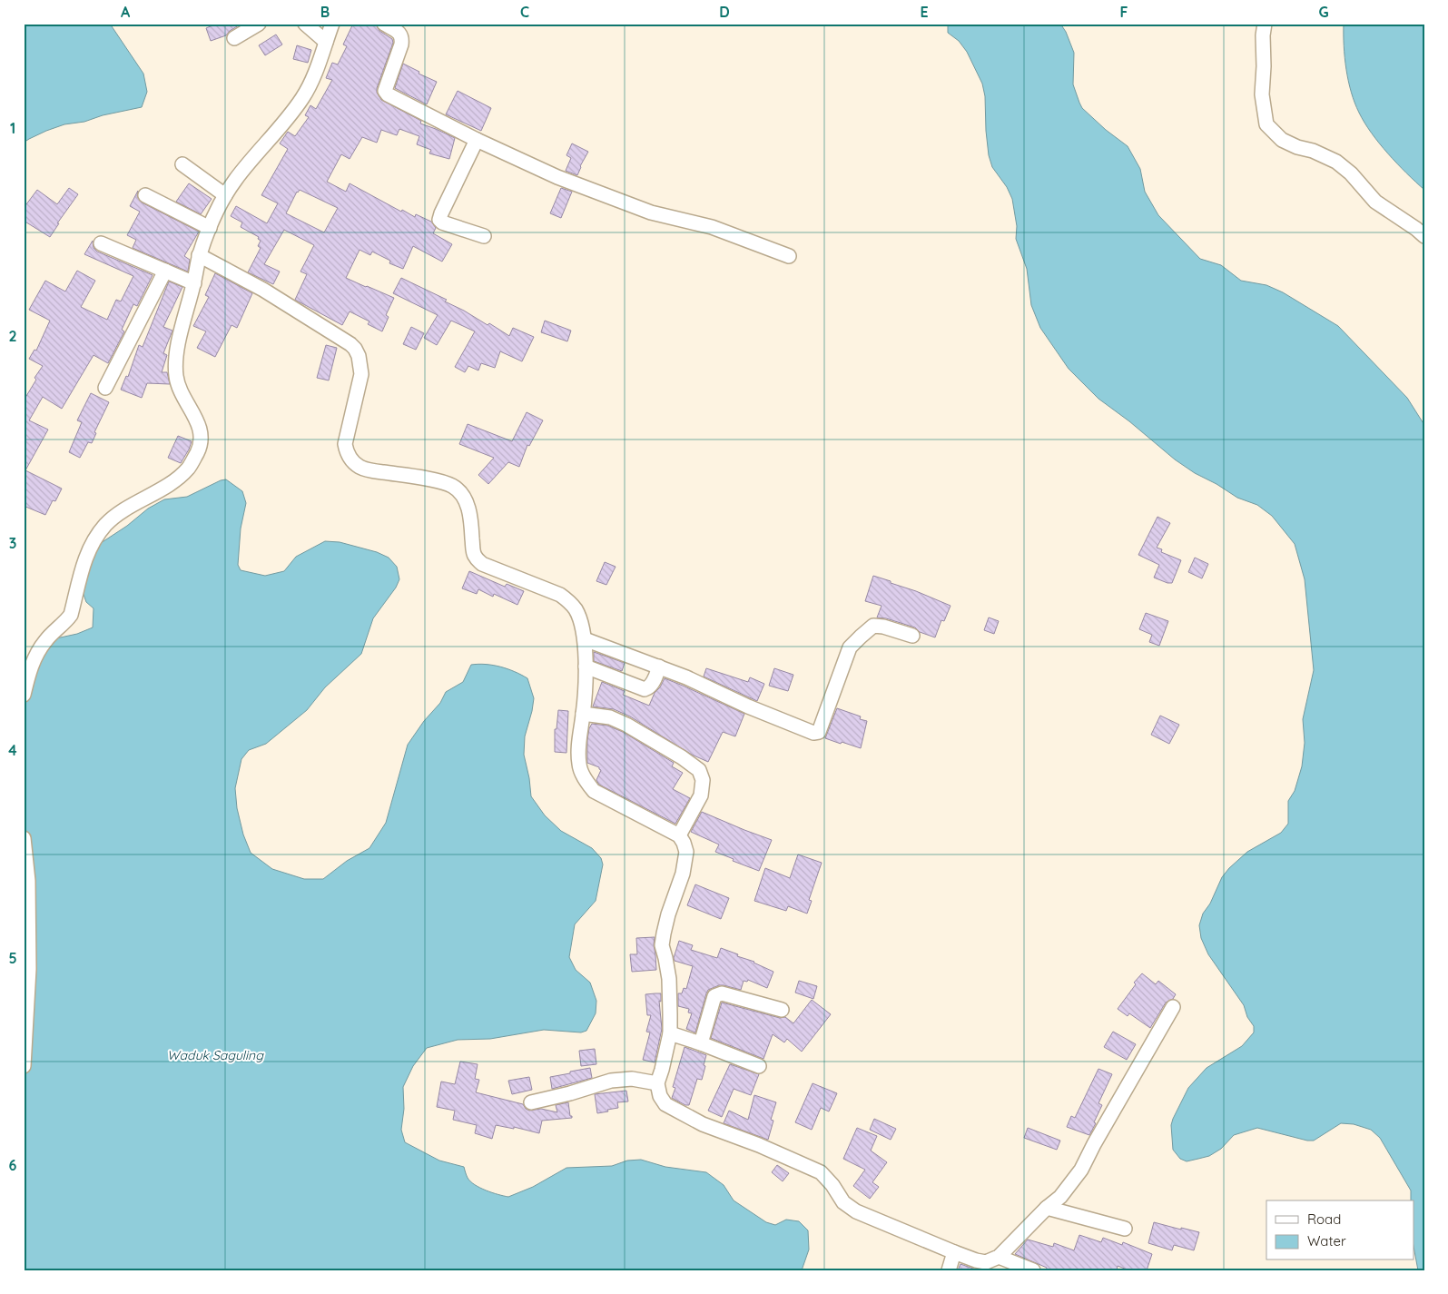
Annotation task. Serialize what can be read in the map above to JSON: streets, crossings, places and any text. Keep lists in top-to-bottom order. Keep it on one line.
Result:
{"water":["Waduk Saguling"],"legend":["Road","Water"],"grid":{"columns":["A","B","C","D","E","F","G"],"rows":["1","2","3","4","5","6"]}}
